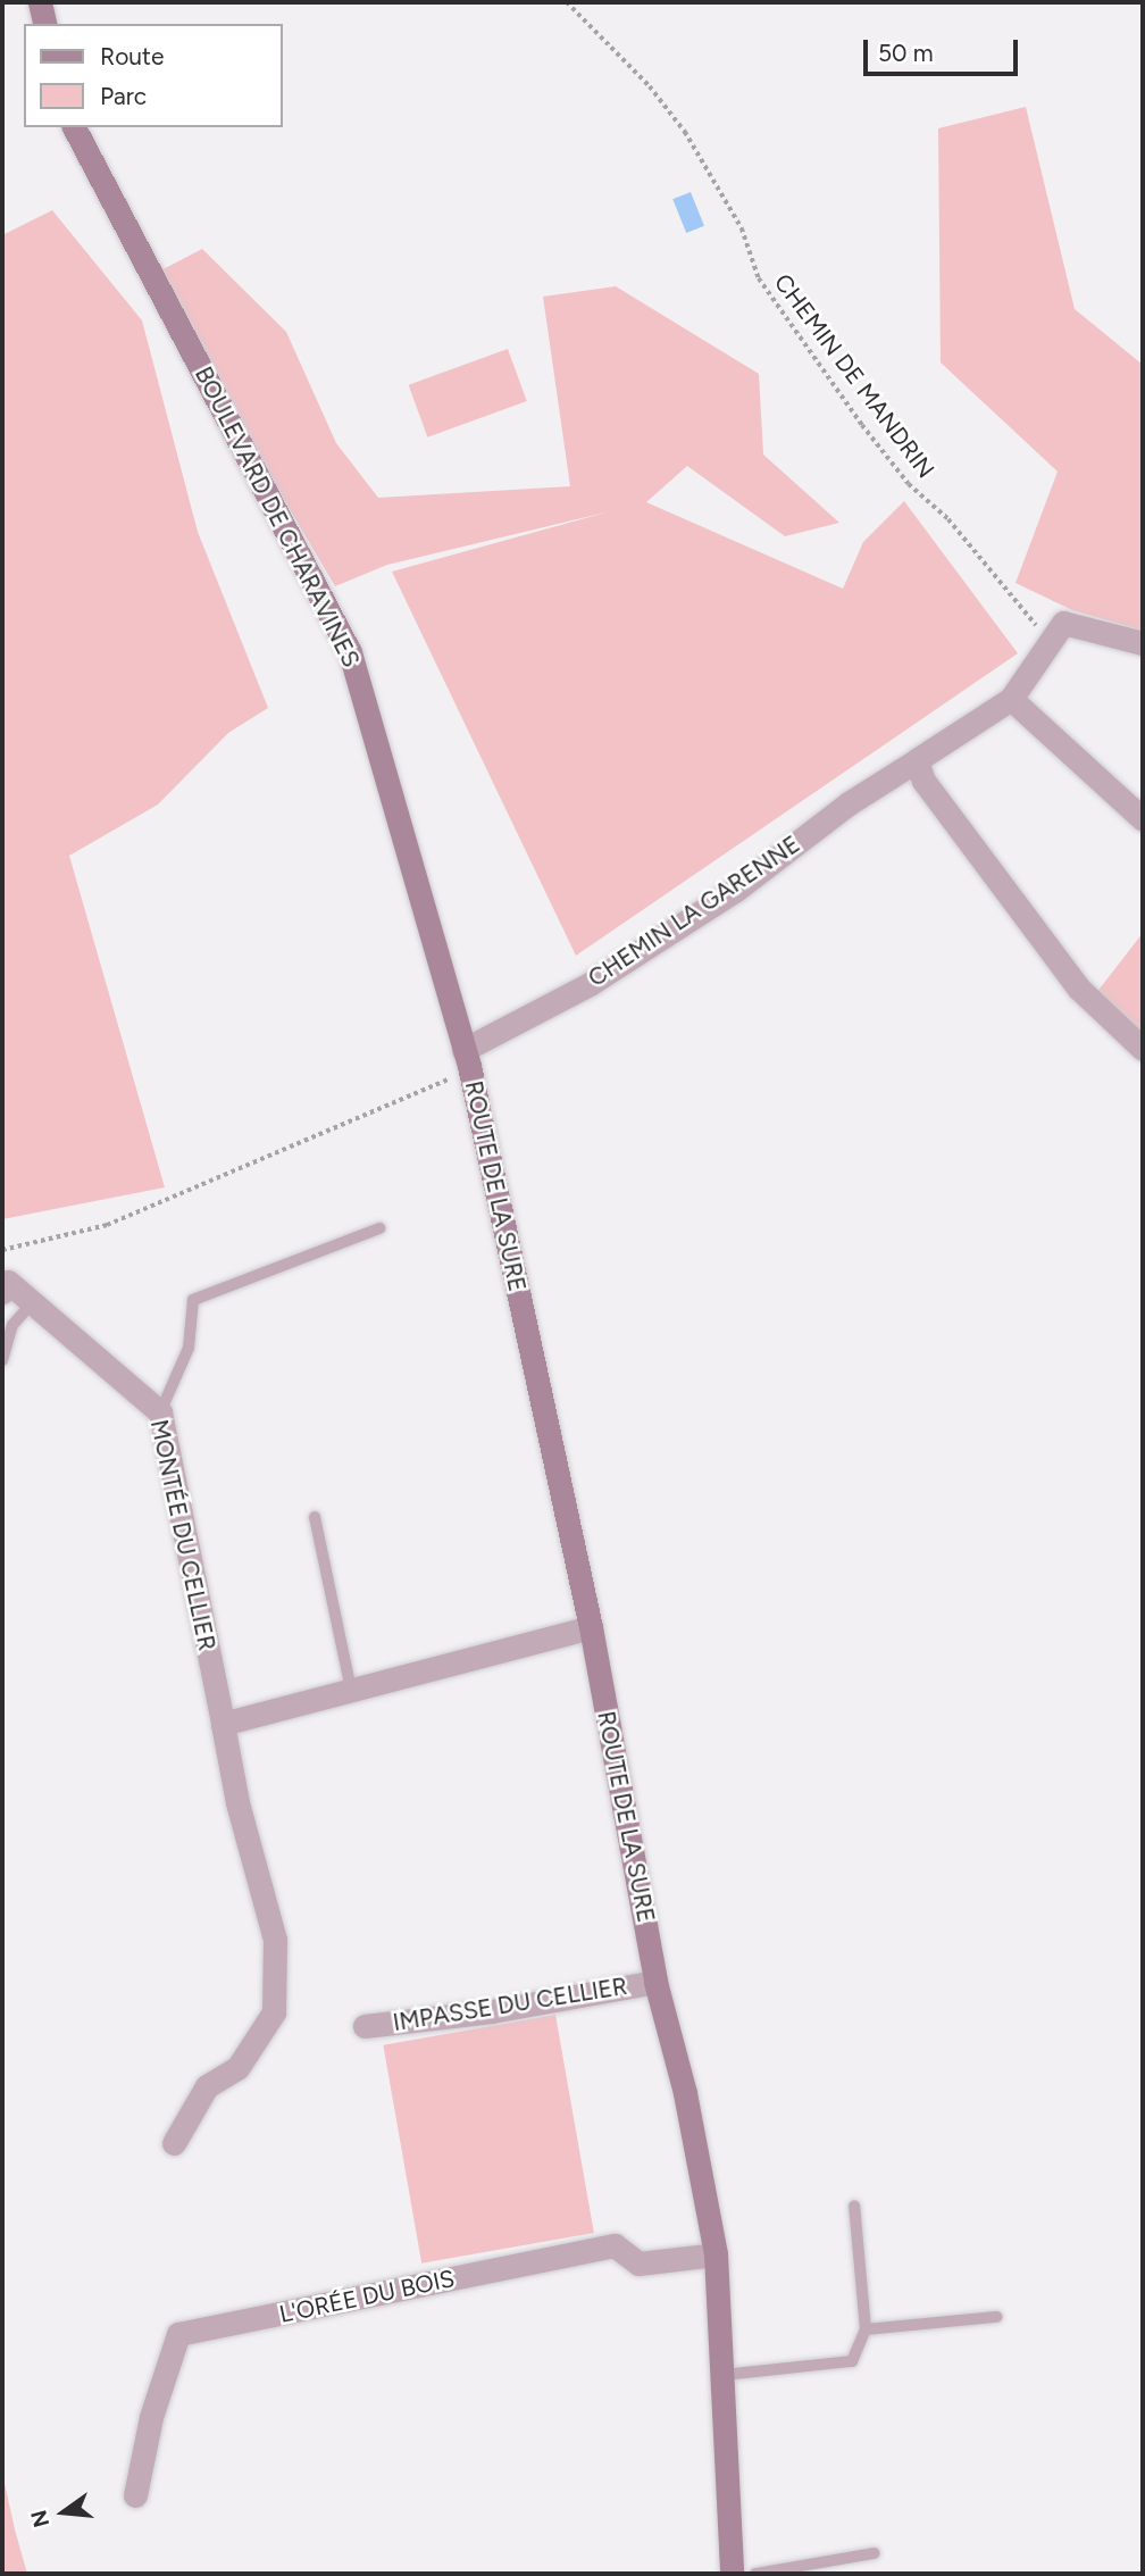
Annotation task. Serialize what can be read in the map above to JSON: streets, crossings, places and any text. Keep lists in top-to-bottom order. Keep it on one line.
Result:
{"streets":{"main road":["BOULEVARD DE CHARAVINES","ROUTE DE LA SURE"],"street":["CHEMIN LA GARENNE","MONTÉE DU CELLIER","IMPASSE DU CELLIER","L'ORÉE DU BOIS"],"path":["CHEMIN DE MANDRIN"]},"crossings":[["CHEMIN DE MANDRIN","CHEMIN LA GARENNE"],["BOULEVARD DE CHARAVINES","CHEMIN LA GARENNE"],["BOULEVARD DE CHARAVINES","ROUTE DE LA SURE"],["CHEMIN LA GARENNE","ROUTE DE LA SURE"],["ROUTE DE LA SURE","IMPASSE DU CELLIER"],["ROUTE DE LA SURE","L'ORÉE DU BOIS"]],"legend":["Route","Parc"],"scale_bar":"50 m","north":"left"}
